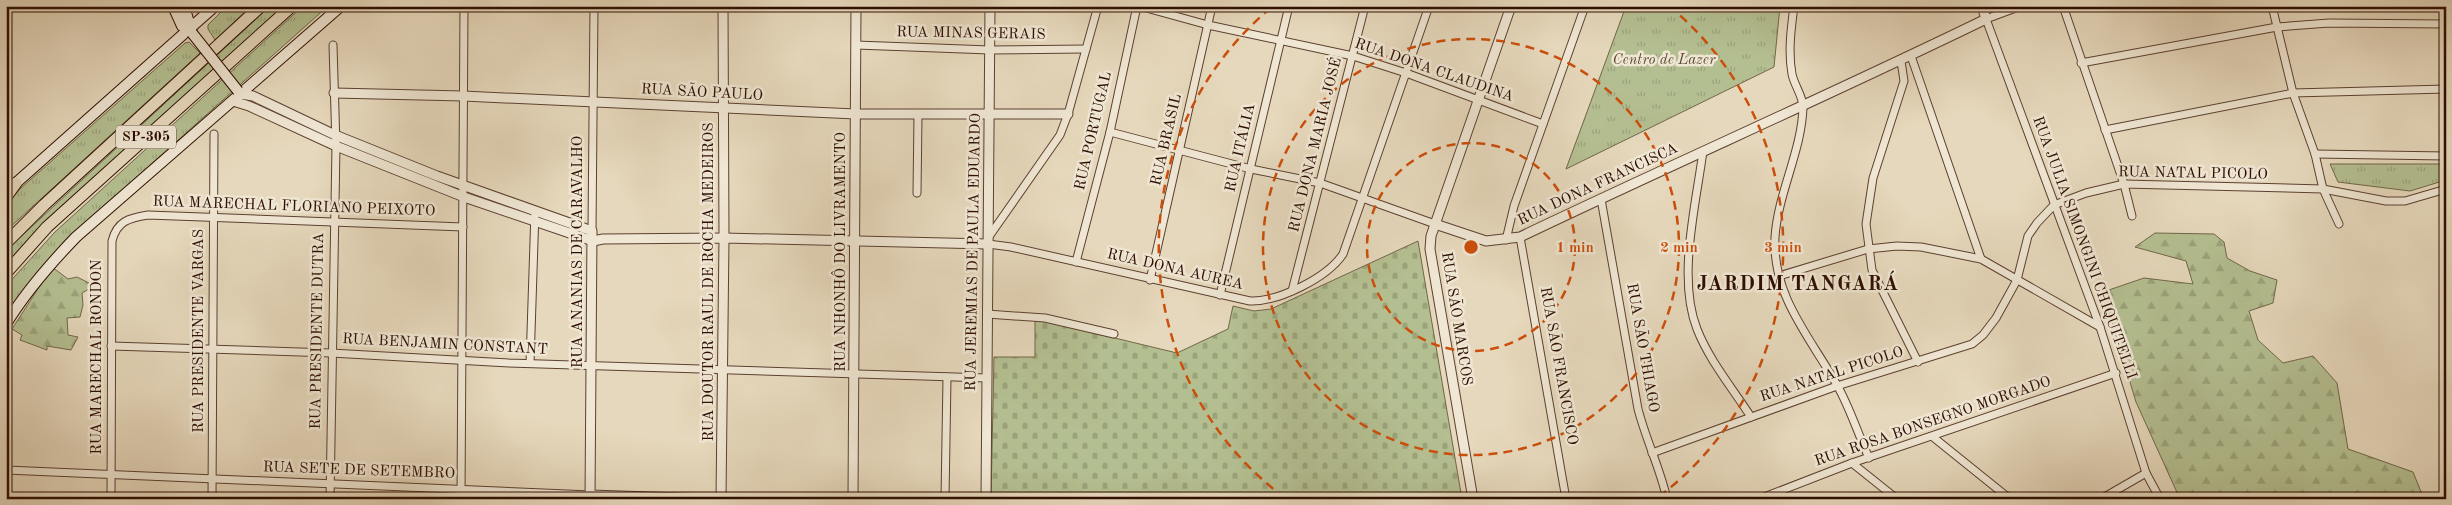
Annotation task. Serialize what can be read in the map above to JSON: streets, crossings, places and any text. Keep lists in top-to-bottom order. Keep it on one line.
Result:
{"streets":{"main road":["SP-305"],"street":["RUA MINAS GERAIS","RUA DONA CLAUDINA","RUA SÃO PAULO","RUA PORTUGAL","RUA BRASIL","RUA DONA MARIA JOSÉ","RUA ITÁLIA","RUA NATAL PICOLO","RUA DONA FRANCISCA","RUA MARECHAL FLORIANO PEIXOTO","RUA JULIA SIMONGINI CHIQUITELLI","RUA ANANIAS DE CARAVALHO","RUA NHONHÔ DO LIVRAMENTO","RUA JEREMIAS DE PAULA EDUARDO","RUA DONA AUREA","RUA DOUTOR RAUL DE ROCHA MEDEIROS","RUA SÃO MARCOS","RUA PRESIDENTE VARGAS","RUA PRESIDENTE DUTRA","RUA BENJAMIN CONSTANT","RUA SÃO THIAGO","RUA MARECHAL RONDON","RUA SÃO FRANCISCO","RUA ROSA BONSEGNO MORGADO","RUA SETE DE SETEMBRO"]},"crossings":[["RUA MINAS GERAIS","RUA NHONHÔ DO LIVRAMENTO"],["RUA MINAS GERAIS","RUA JEREMIAS DE PAULA EDUARDO"],["RUA DONA CLAUDINA","RUA PORTUGAL"],["RUA DONA CLAUDINA","RUA BRASIL"],["RUA DONA CLAUDINA","RUA DONA MARIA JOSÉ"],["RUA DONA CLAUDINA","RUA ITÁLIA"],["RUA DONA CLAUDINA","RUA SÃO MARCOS"],["RUA SÃO PAULO","RUA ANANIAS DE CARAVALHO"],["RUA SÃO PAULO","RUA NHONHÔ DO LIVRAMENTO"],["RUA SÃO PAULO","RUA JEREMIAS DE PAULA EDUARDO"],["RUA SÃO PAULO","RUA DOUTOR RAUL DE ROCHA MEDEIROS"],["RUA SÃO PAULO","RUA PRESIDENTE DUTRA"],["RUA PORTUGAL","RUA DONA FRANCISCA"],["RUA PORTUGAL","RUA DONA AUREA"],["RUA BRASIL","RUA DONA FRANCISCA"],["RUA BRASIL","RUA DONA AUREA"],["RUA DONA MARIA JOSÉ","RUA DONA FRANCISCA"],["RUA DONA MARIA JOSÉ","RUA DONA AUREA"],["RUA ITÁLIA","RUA DONA FRANCISCA"],["RUA ITÁLIA","RUA DONA AUREA"],["RUA NATAL PICOLO","RUA JULIA SIMONGINI CHIQUITELLI"],["RUA NATAL PICOLO","RUA SÃO THIAGO"],["RUA DONA FRANCISCA","RUA JULIA SIMONGINI CHIQUITELLI"],["RUA DONA FRANCISCA","RUA DONA AUREA"],["RUA DONA FRANCISCA","RUA SÃO MARCOS"],["RUA DONA FRANCISCA","RUA SÃO THIAGO"],["RUA DONA FRANCISCA","RUA SÃO FRANCISCO"],["RUA MARECHAL FLORIANO PEIXOTO","RUA PRESIDENTE VARGAS"],["RUA MARECHAL FLORIANO PEIXOTO","RUA PRESIDENTE DUTRA"],["RUA MARECHAL FLORIANO PEIXOTO","RUA MARECHAL RONDON"],["RUA JULIA SIMONGINI CHIQUITELLI","RUA ROSA BONSEGNO MORGADO"],["RUA ANANIAS DE CARAVALHO","RUA BENJAMIN CONSTANT"],["RUA ANANIAS DE CARAVALHO","RUA SETE DE SETEMBRO"],["RUA NHONHÔ DO LIVRAMENTO","RUA BENJAMIN CONSTANT"],["RUA JEREMIAS DE PAULA EDUARDO","RUA DONA AUREA"],["RUA JEREMIAS DE PAULA EDUARDO","RUA BENJAMIN CONSTANT"],["RUA DOUTOR RAUL DE ROCHA MEDEIROS","RUA BENJAMIN CONSTANT"],["RUA PRESIDENTE VARGAS","RUA BENJAMIN CONSTANT"],["RUA PRESIDENTE VARGAS","RUA SETE DE SETEMBRO"],["RUA PRESIDENTE DUTRA","RUA BENJAMIN CONSTANT"],["RUA PRESIDENTE DUTRA","RUA SETE DE SETEMBRO"],["RUA BENJAMIN CONSTANT","RUA MARECHAL RONDON"],["RUA MARECHAL RONDON","RUA SETE DE SETEMBRO"]],"districts":["JARDIM TANGARÁ"],"parks":["Centro de Lazer"],"rings":["1 min","2 min","3 min"]}
